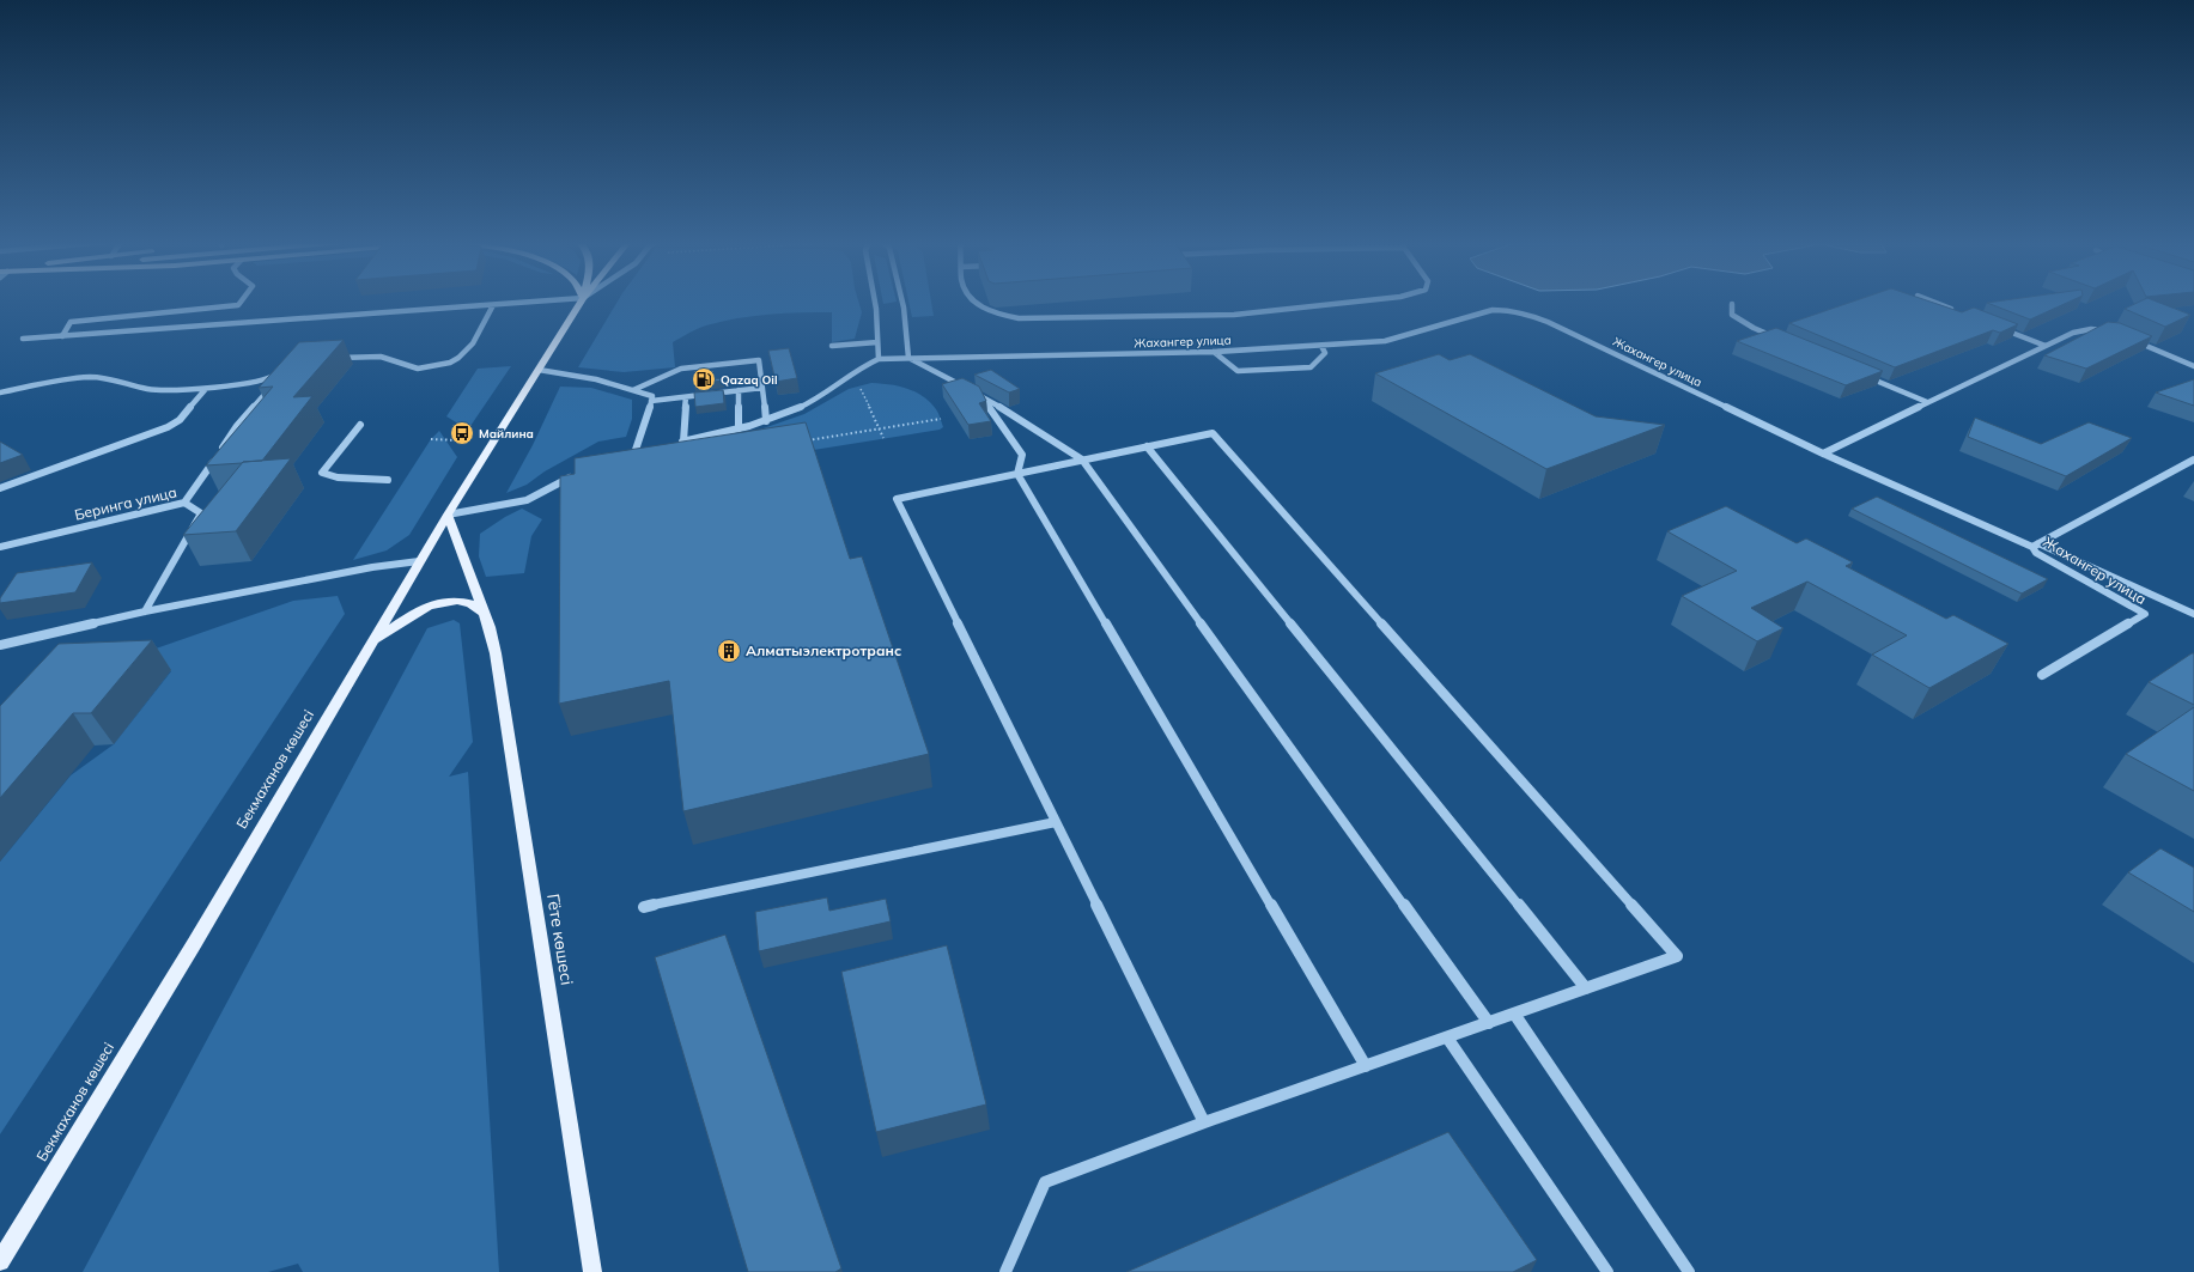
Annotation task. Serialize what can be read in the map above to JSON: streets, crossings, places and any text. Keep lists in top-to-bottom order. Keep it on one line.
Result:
{"streets":{"main road":["Бекмаханов көшесі","Гёте көшесі"],"street":["Жахангер улица","Беринга улица"]},"crossings":[["Бекмаханов көшесі","Гёте көшесі"]],"places":{"fuel station":["Qazaq Oil"],"bus stop":["Майлина"],"building":["Алматыэлектротранс"]}}
